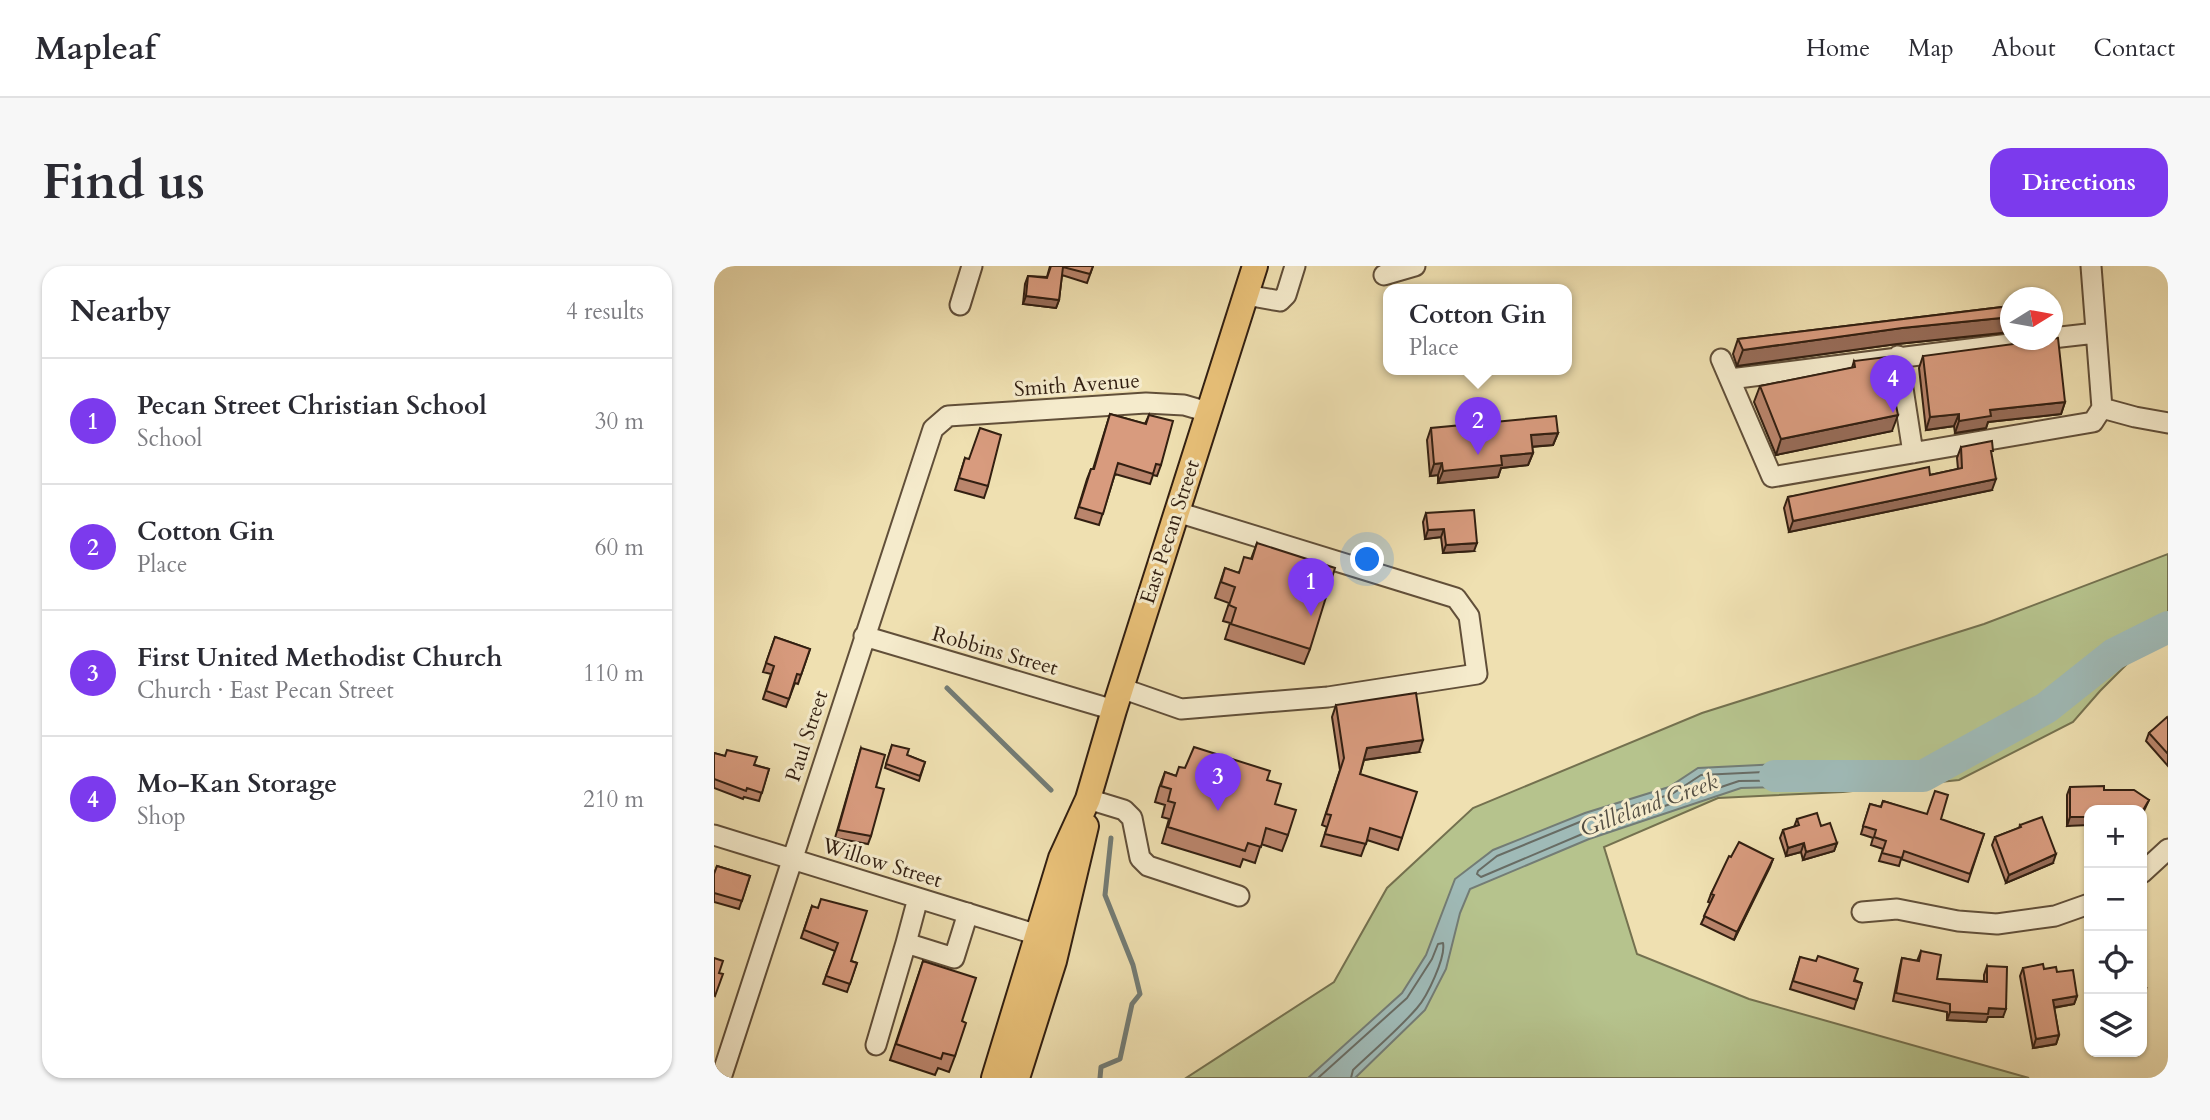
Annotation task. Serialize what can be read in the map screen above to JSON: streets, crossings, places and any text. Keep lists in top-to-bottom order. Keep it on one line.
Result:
{"streets":{"main road":["East Pecan Street"],"street":["Smith Avenue","Robbins Street","Paul Street","Willow Street"]},"crossings":[["Smith Avenue","East Pecan Street"],["Smith Avenue","Paul Street"],["East Pecan Street","Robbins Street"],["East Pecan Street","Willow Street"],["Robbins Street","Paul Street"],["Paul Street","Willow Street"]],"water":["Gilleland Creek"],"north":"right","page":{"header":"Mapleaf","nav":["Home","Map","About","Contact"],"buttons":"Directions","title":"Find us","heading":["Nearby","4 results"],"popup":["Cotton Gin","Place"],"pins":["4","2","1","3"],"list":[{"mark":"1","name":"Pecan Street Christian School","note":"School","value":"30 m"},{"mark":"2","name":"Cotton Gin","note":"Place","value":"60 m"},{"mark":"3","name":"First United Methodist Church","note":"Church · East Pecan Street","value":"110 m"},{"mark":"4","name":"Mo-Kan Storage","note":"Shop","value":"210 m"}],"map_buttons":["+","−"]}}
